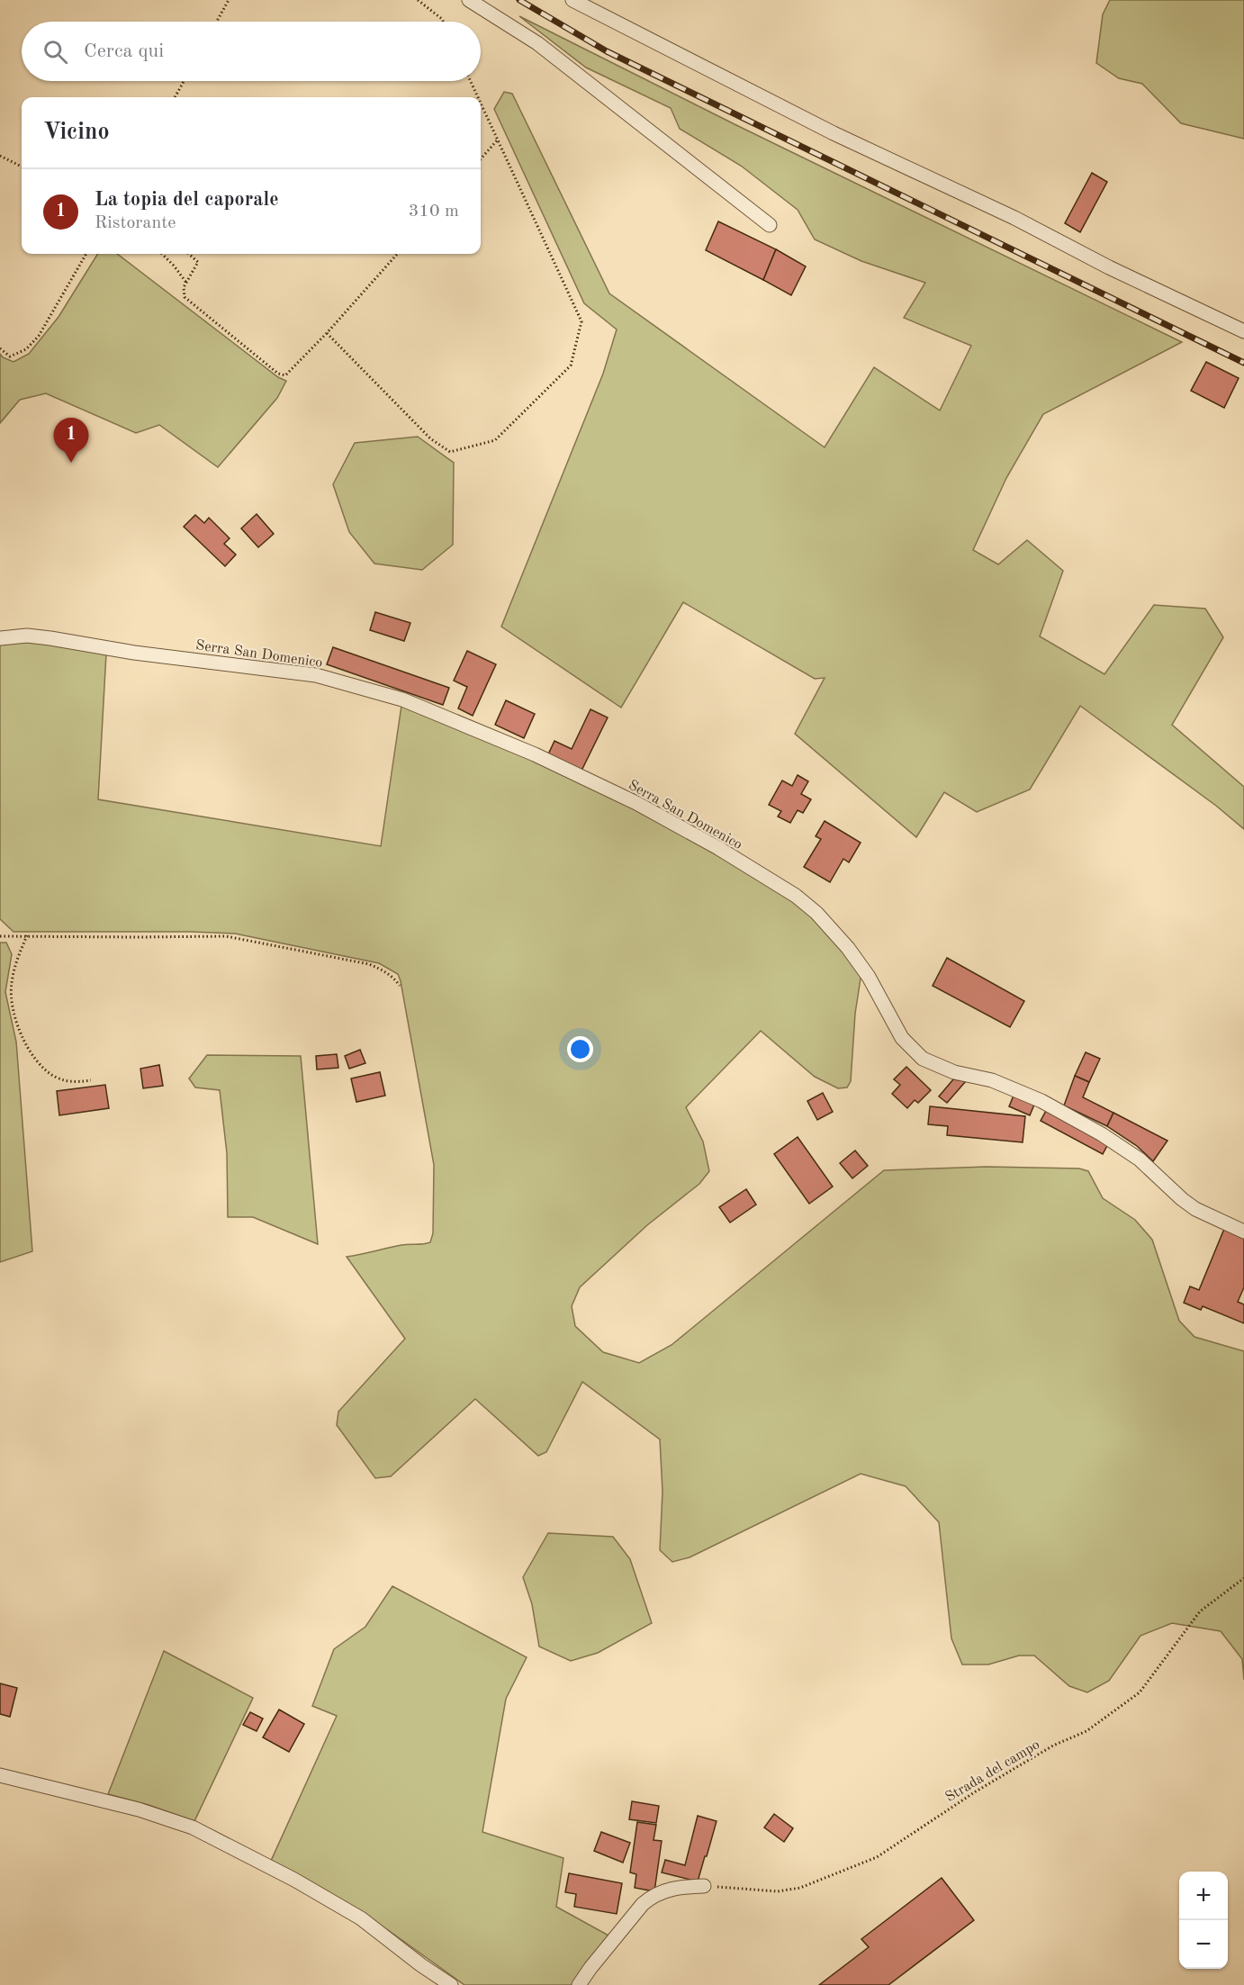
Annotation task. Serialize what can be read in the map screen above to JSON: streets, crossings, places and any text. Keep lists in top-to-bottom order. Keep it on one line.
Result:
{"streets":{"street":["Serra San Domenico"],"path":["Strada del campo"]},"page":{"search":"Cerca qui","heading":"Vicino","list":[{"mark":"1","name":"La topia del caporale","note":"Ristorante","value":"310 m"}],"pins":"1","map_buttons":["+","−"]}}
